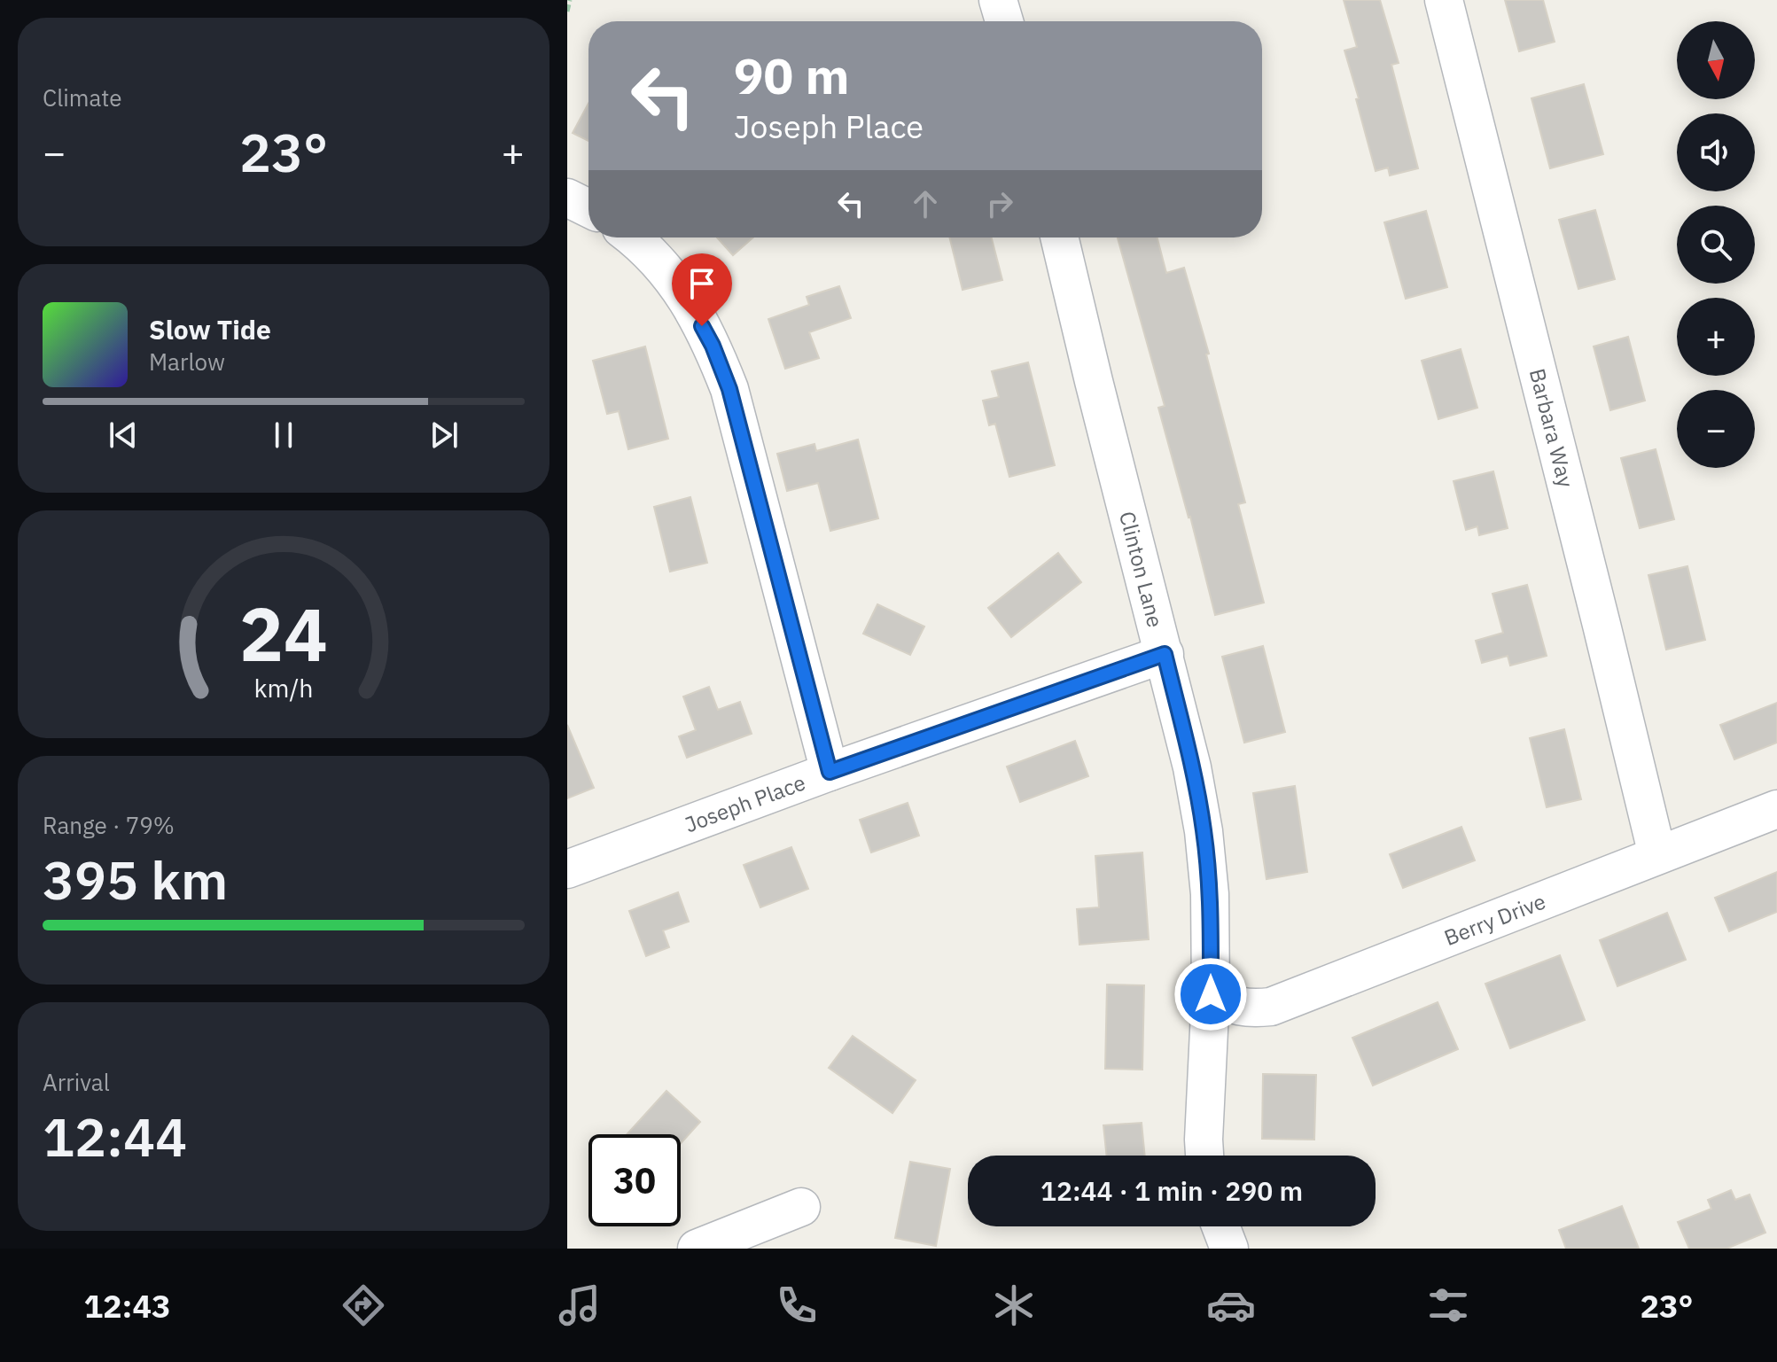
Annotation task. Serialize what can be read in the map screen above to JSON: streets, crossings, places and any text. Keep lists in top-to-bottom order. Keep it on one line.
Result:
{"streets":{"street":["Barbara Way","Clinton Lane","Joseph Place","Berry Drive"]},"crossings":[["Barbara Way","Berry Drive"],["Clinton Lane","Joseph Place"],["Clinton Lane","Berry Drive"]],"north":"bottom","page":{"tile":["Climate",["Range · 79%","395 km"],["Arrival","12:44"]],"map_buttons":["+","−"],"turn":["90 m","Joseph Place"],"heat":["−","23°","+"],"song":["Slow Tide","Marlow"],"limit":"30","trip":"12:44 · 1 min · 290 m","tabs":["12:43","23°"],"gauge":["24","km/h"]}}
